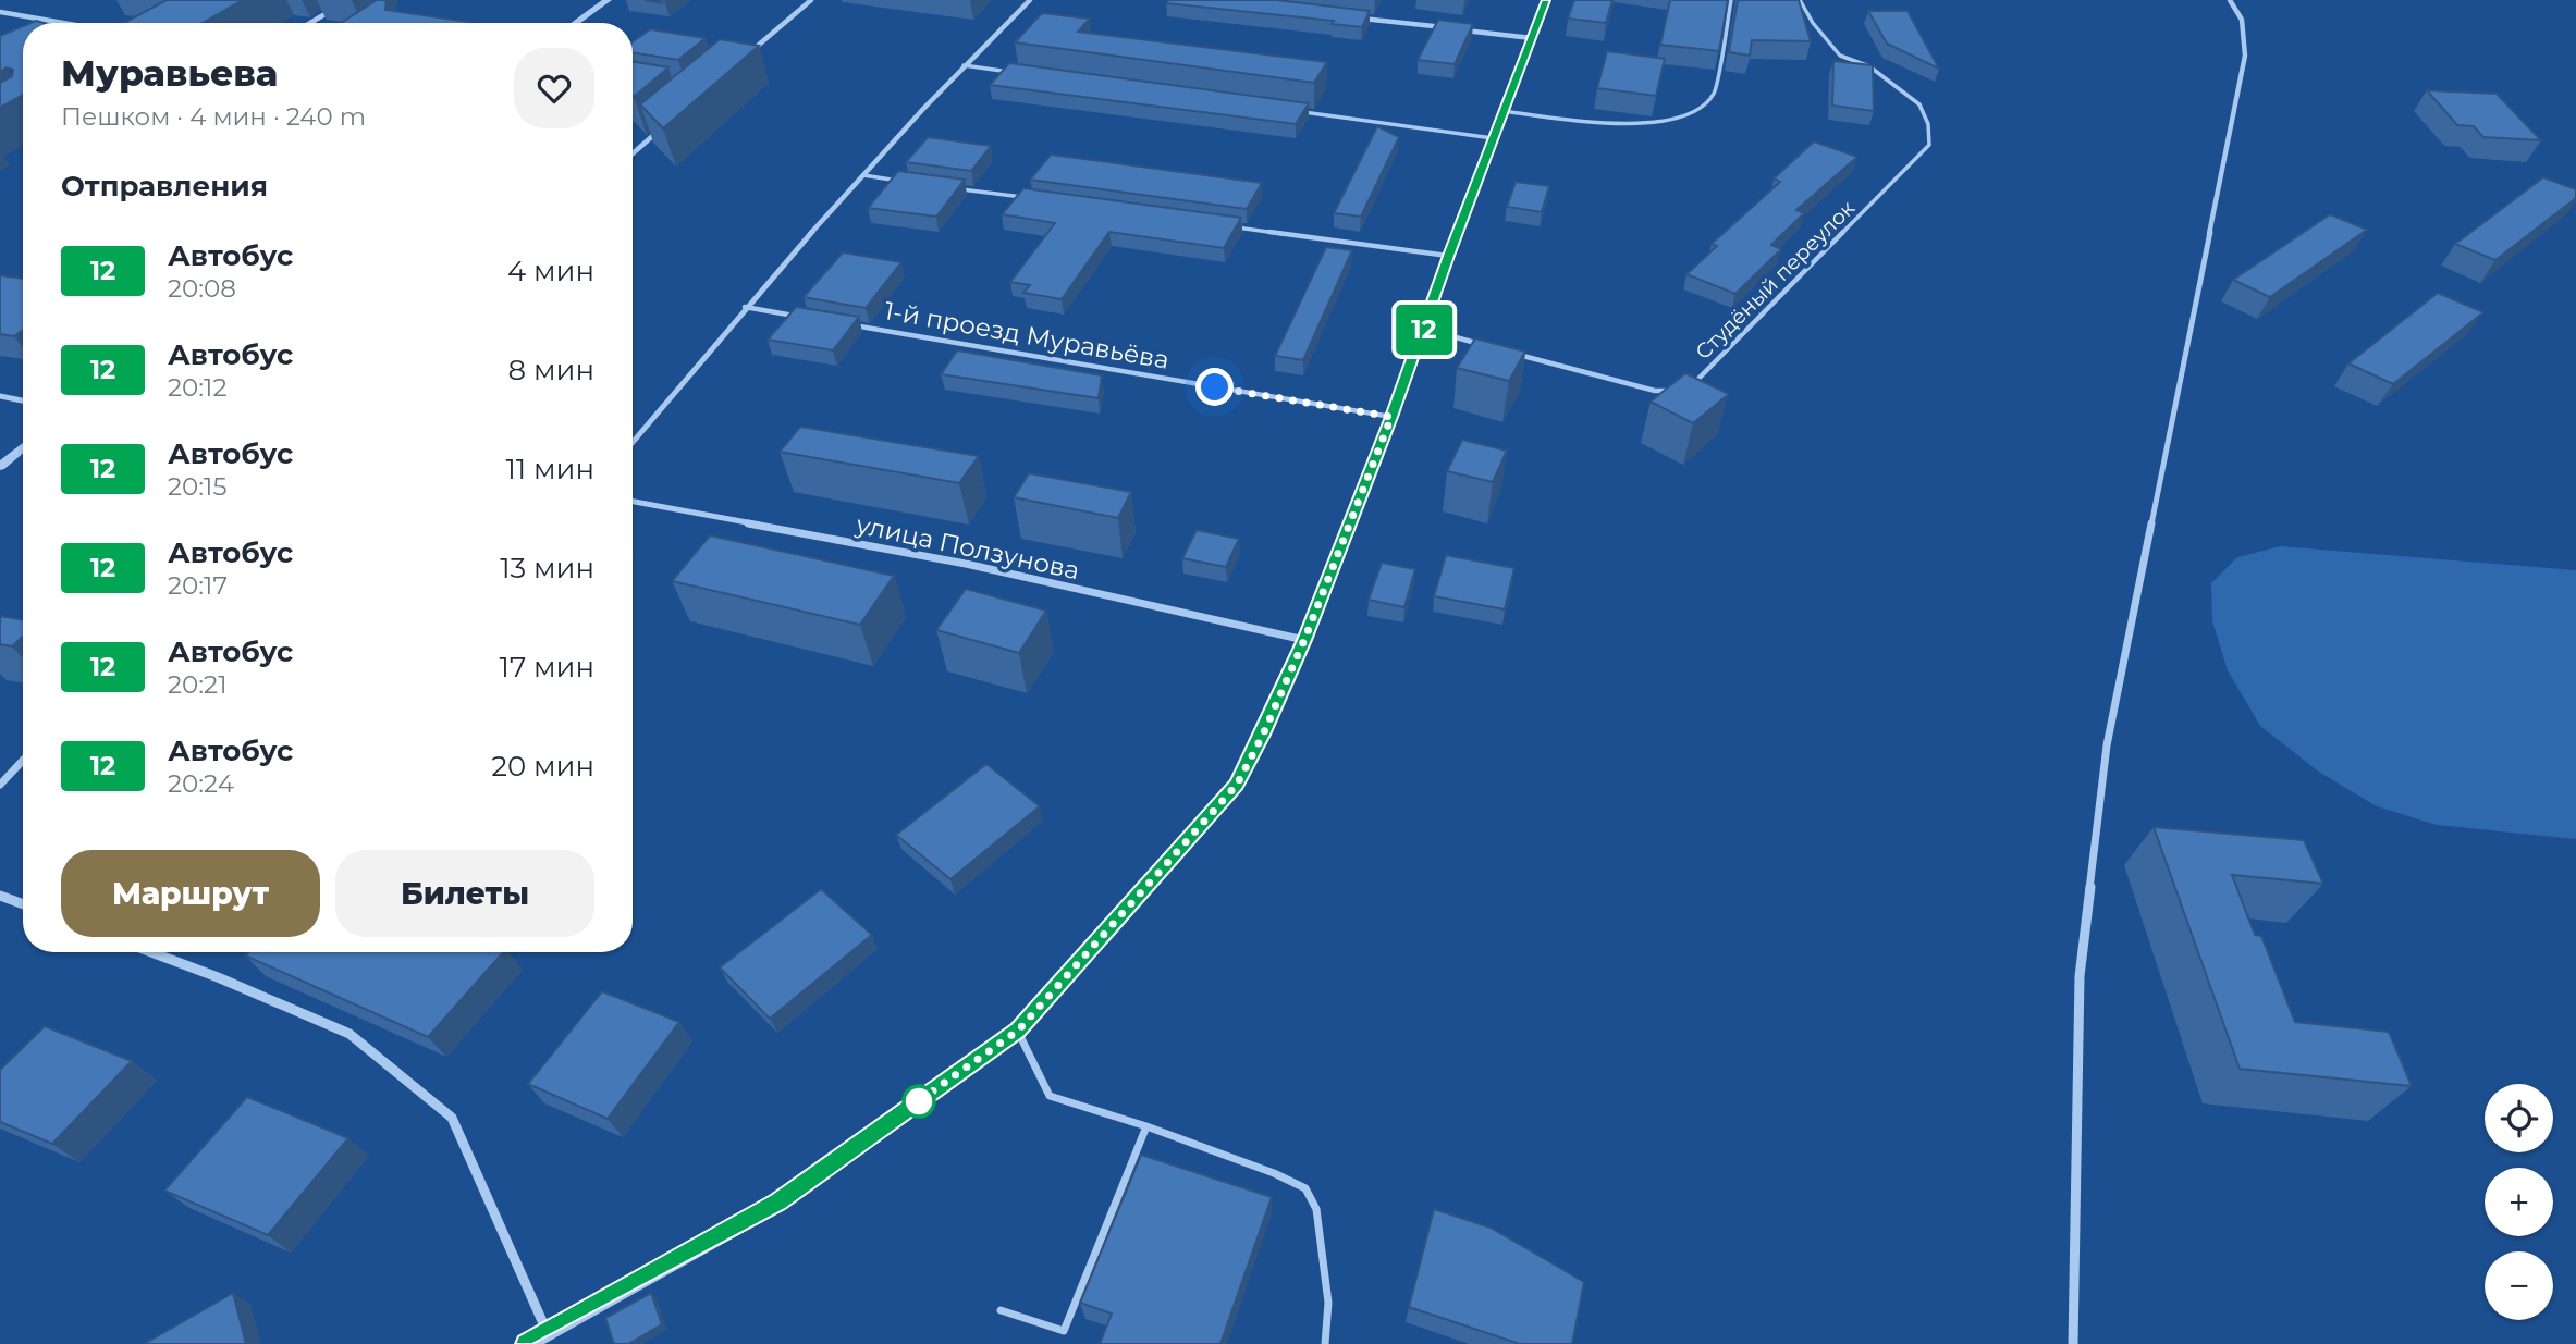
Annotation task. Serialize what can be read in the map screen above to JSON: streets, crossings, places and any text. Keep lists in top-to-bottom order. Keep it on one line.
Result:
{"streets":{"street":["улица Ползунова"],"lane":["Студёный переулок","1-й проезд Муравьёва"]},"lines":["bus line 12"],"page":{"on_map":"12","heading":[["Муравьева","Пешком · 4 мин · 240 m"],"Отправления"],"list":[{"mark":"12","name":"Автобус","note":"20:08","value":"4 мин"},{"mark":"12","name":"Автобус","note":"20:12","value":"8 мин"},{"mark":"12","name":"Автобус","note":"20:15","value":"11 мин"},{"mark":"12","name":"Автобус","note":"20:17","value":"13 мин"},{"mark":"12","name":"Автобус","note":"20:21","value":"17 мин"},{"mark":"12","name":"Автобус","note":"20:24","value":"20 мин"}],"buttons":["Маршрут","Билеты"],"map_buttons":["+","−"]}}
